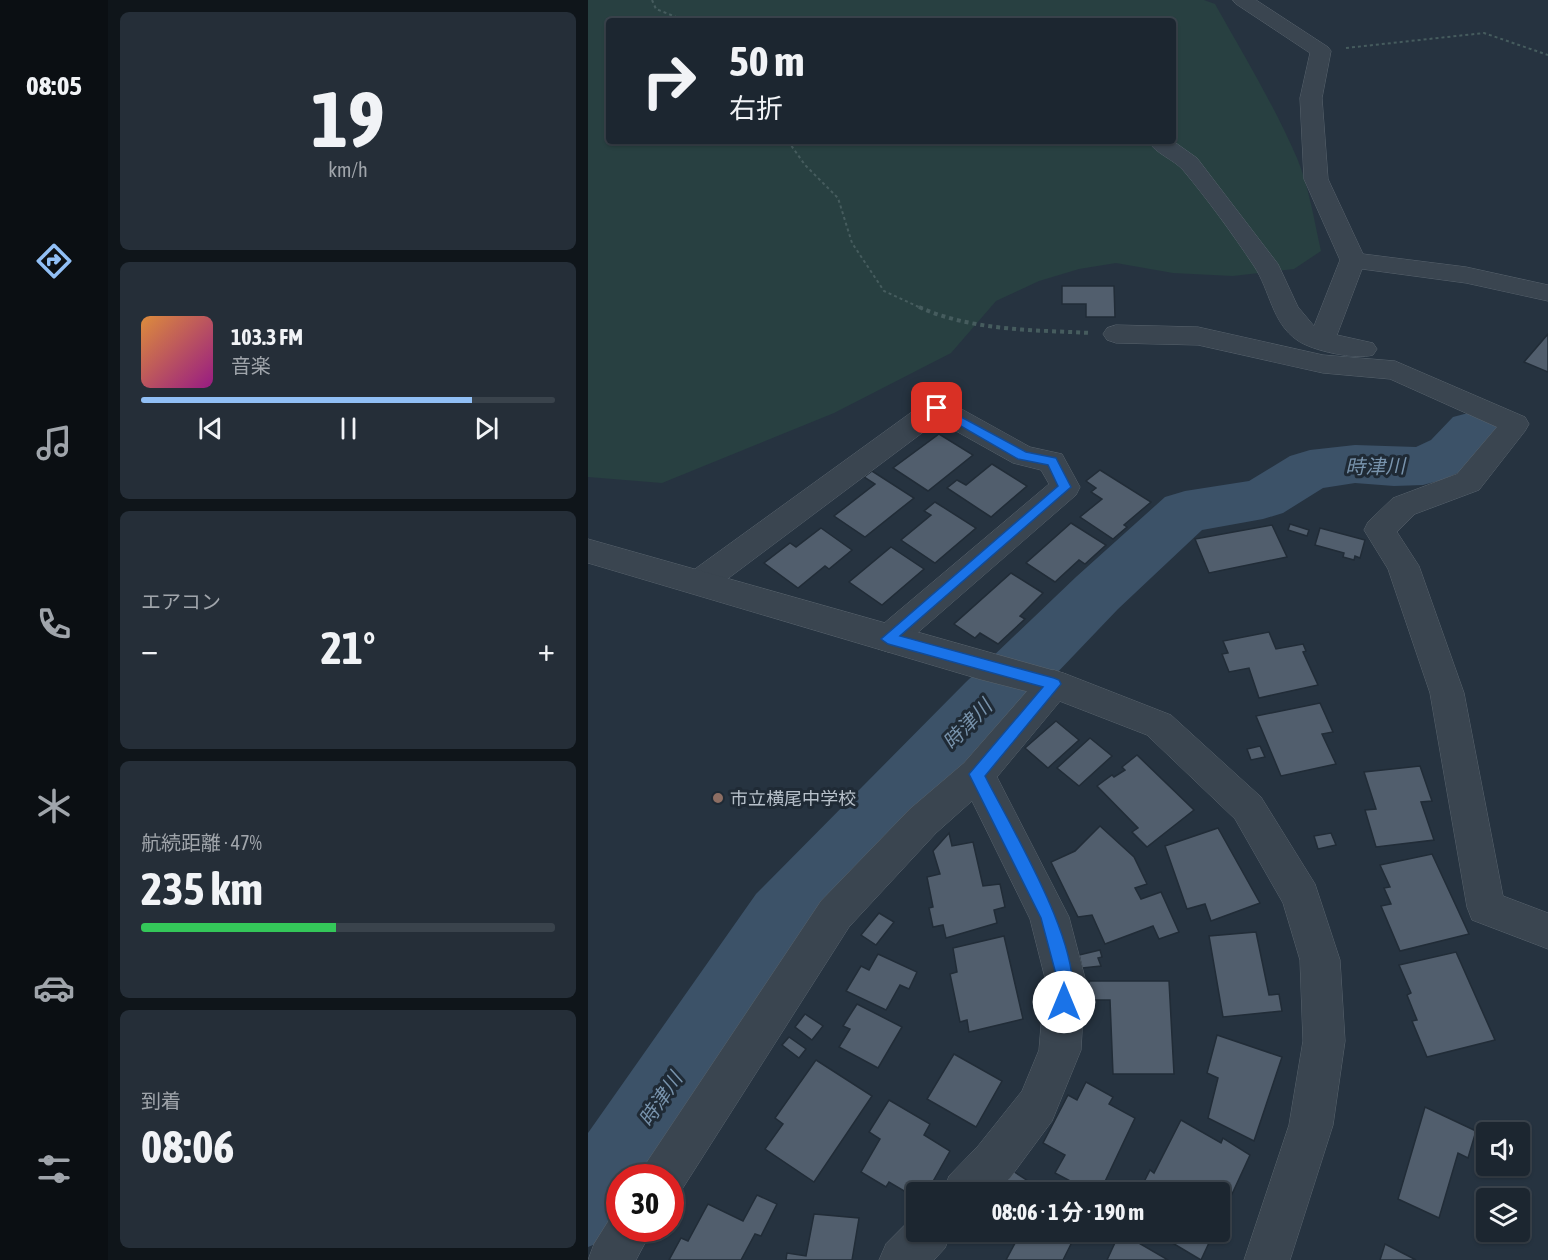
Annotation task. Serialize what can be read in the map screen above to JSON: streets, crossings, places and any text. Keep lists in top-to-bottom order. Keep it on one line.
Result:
{"water":["時津川"],"places":["市立横尾中学校"],"page":{"tabs":"08:05","tile":[["19","km/h"],"エアコン",["航続距離 · 47%","235 km"],["到着","08:06"]],"turn":["50 m","右折"],"song":["103.3 FM","音楽"],"heat":["−","21°","+"],"limit":"30","trip":"08:06 · 1 分 · 190 m"}}
